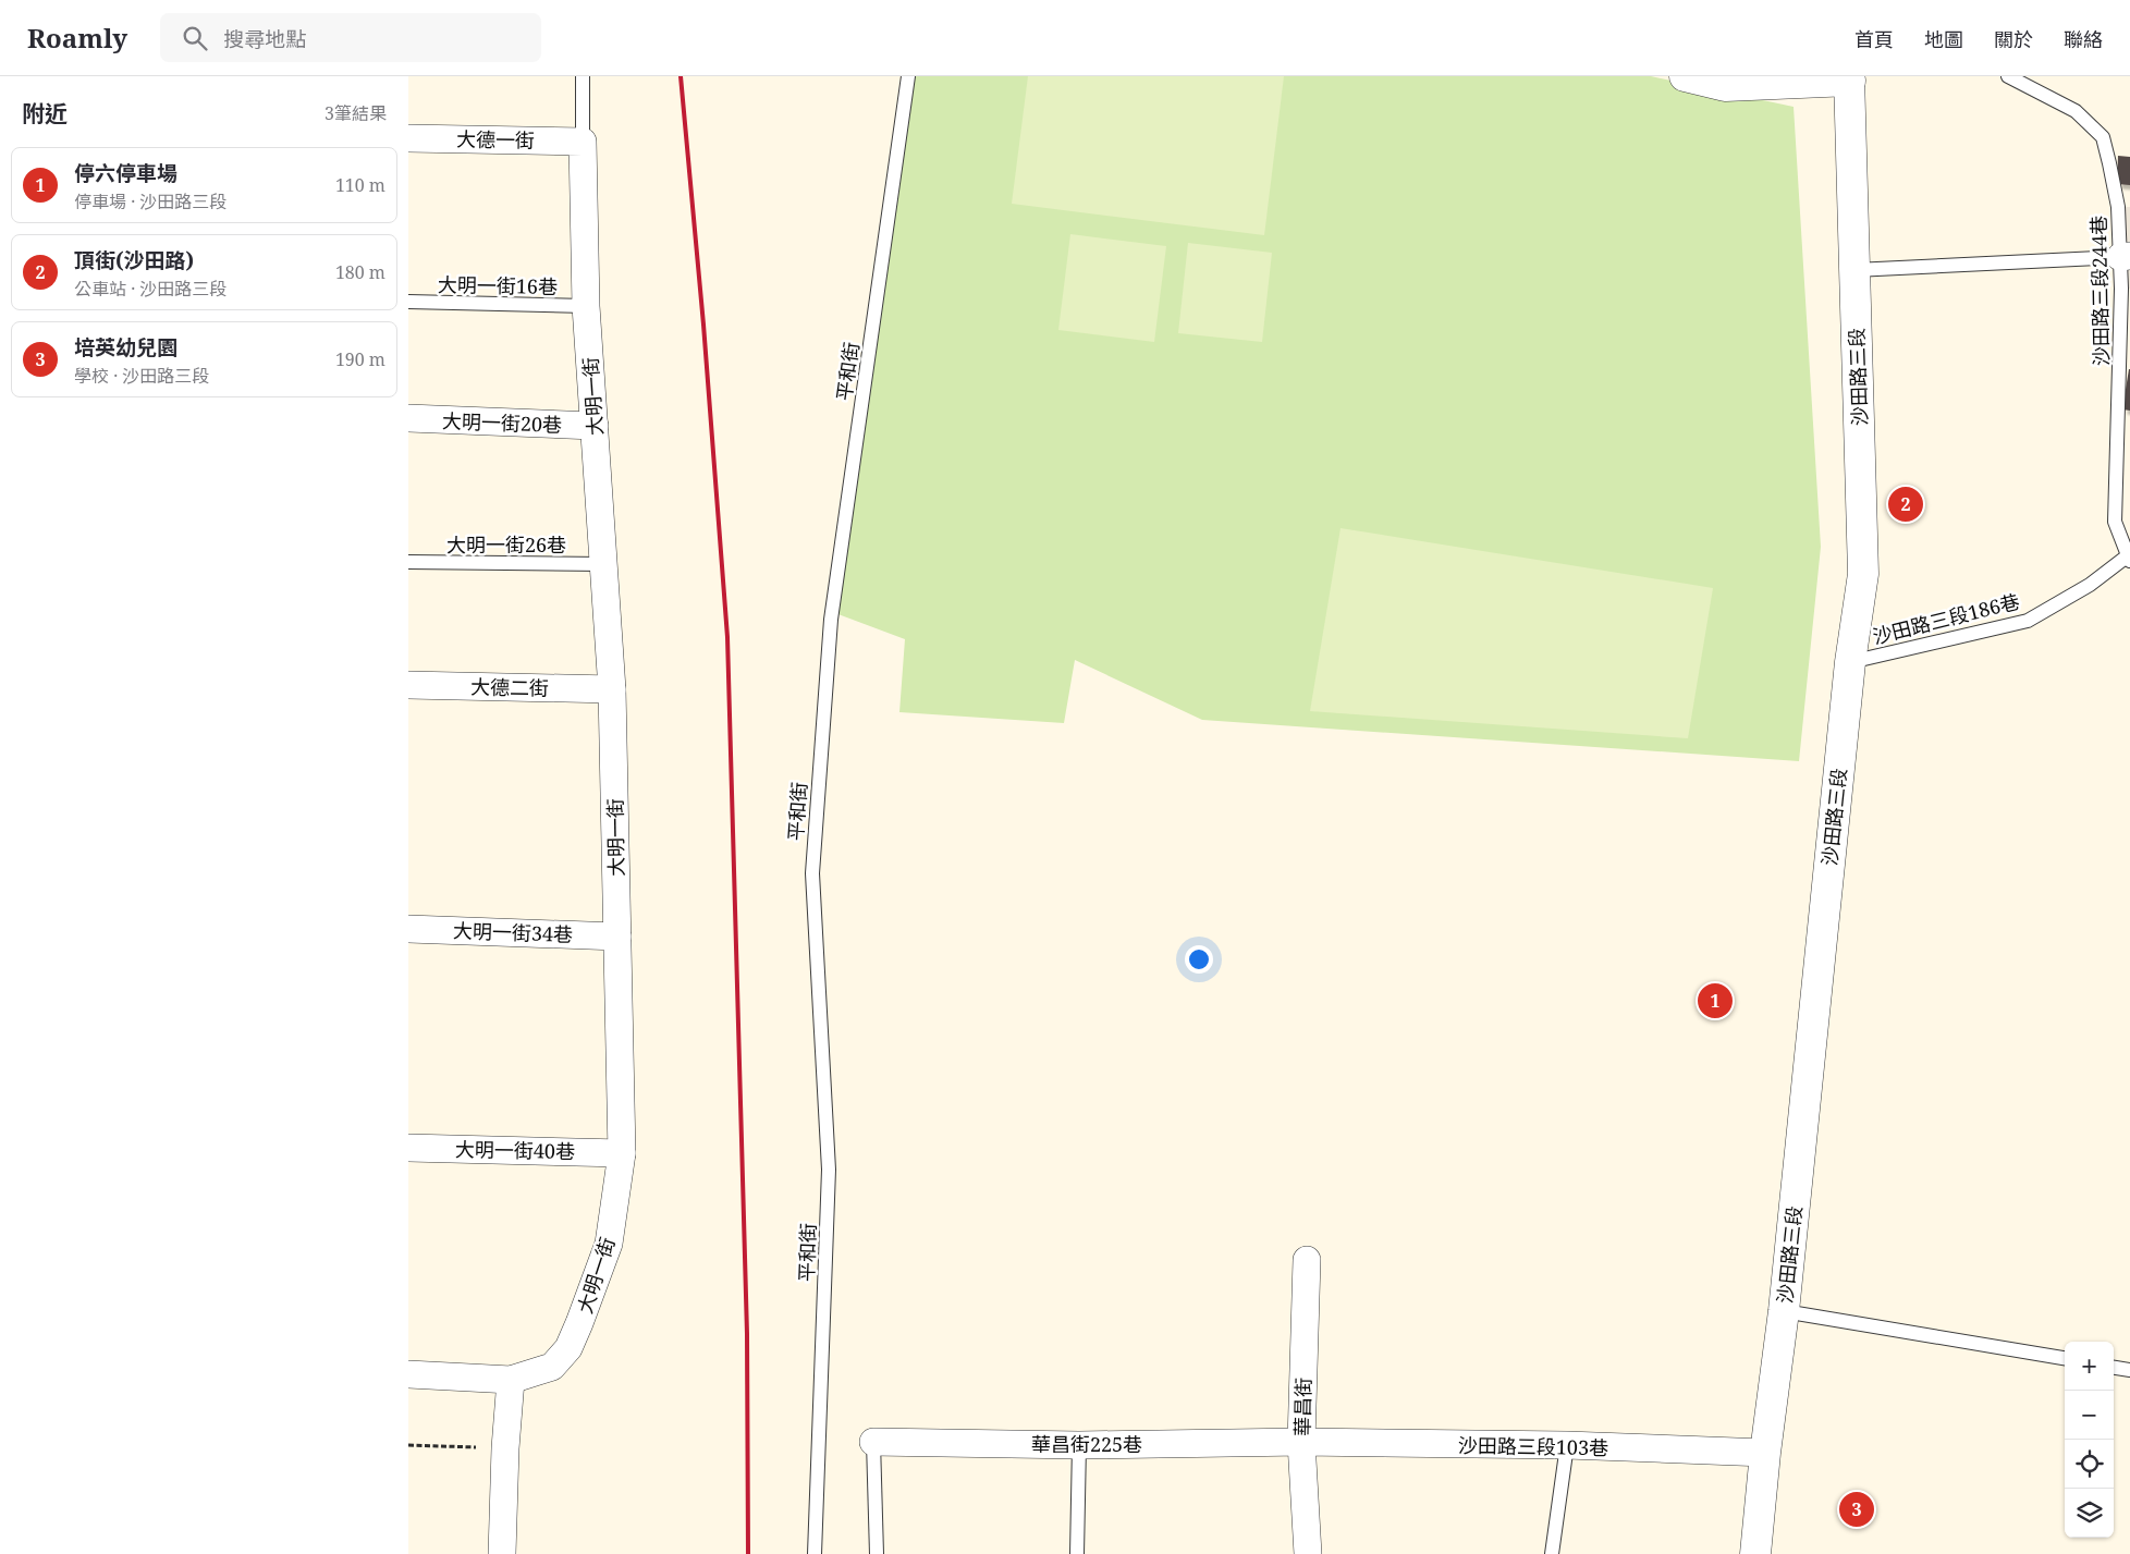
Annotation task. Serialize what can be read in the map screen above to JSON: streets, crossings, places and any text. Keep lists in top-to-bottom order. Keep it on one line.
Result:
{"streets":{"street":["大德一街","沙田路三段","大明一街","大明一街20巷","大德二街","大明一街34巷","大明一街40巷","華昌街","華昌街225巷","沙田路三段103巷"],"lane":["大明一街16巷","沙田路三段244巷","平和街","大明一街26巷","沙田路三段186巷"]},"crossings":[["大德一街","大明一街"],["大明一街16巷","大明一街"],["沙田路三段244巷","沙田路三段186巷"],["沙田路三段","沙田路三段186巷"],["沙田路三段","沙田路三段103巷"],["大明一街","大明一街20巷"],["大明一街","大明一街26巷"],["大明一街","大德二街"],["大明一街","大明一街34巷"],["大明一街","大明一街40巷"],["華昌街","華昌街225巷"],["華昌街","沙田路三段103巷"],["華昌街225巷","沙田路三段103巷"]],"page":{"header":"Roamly","search":"搜尋地點","nav":["首頁","地圖","關於","聯絡"],"heading":["附近","3筆結果"],"list":[{"mark":"1","name":"停六停車場","note":"停車場 · 沙田路三段","value":"110 m"},{"mark":"2","name":"頂街(沙田路)","note":"公車站 · 沙田路三段","value":"180 m"},{"mark":"3","name":"培英幼兒園","note":"學校 · 沙田路三段","value":"190 m"}],"pins":["2","1","3"],"map_buttons":["+","−"]}}
